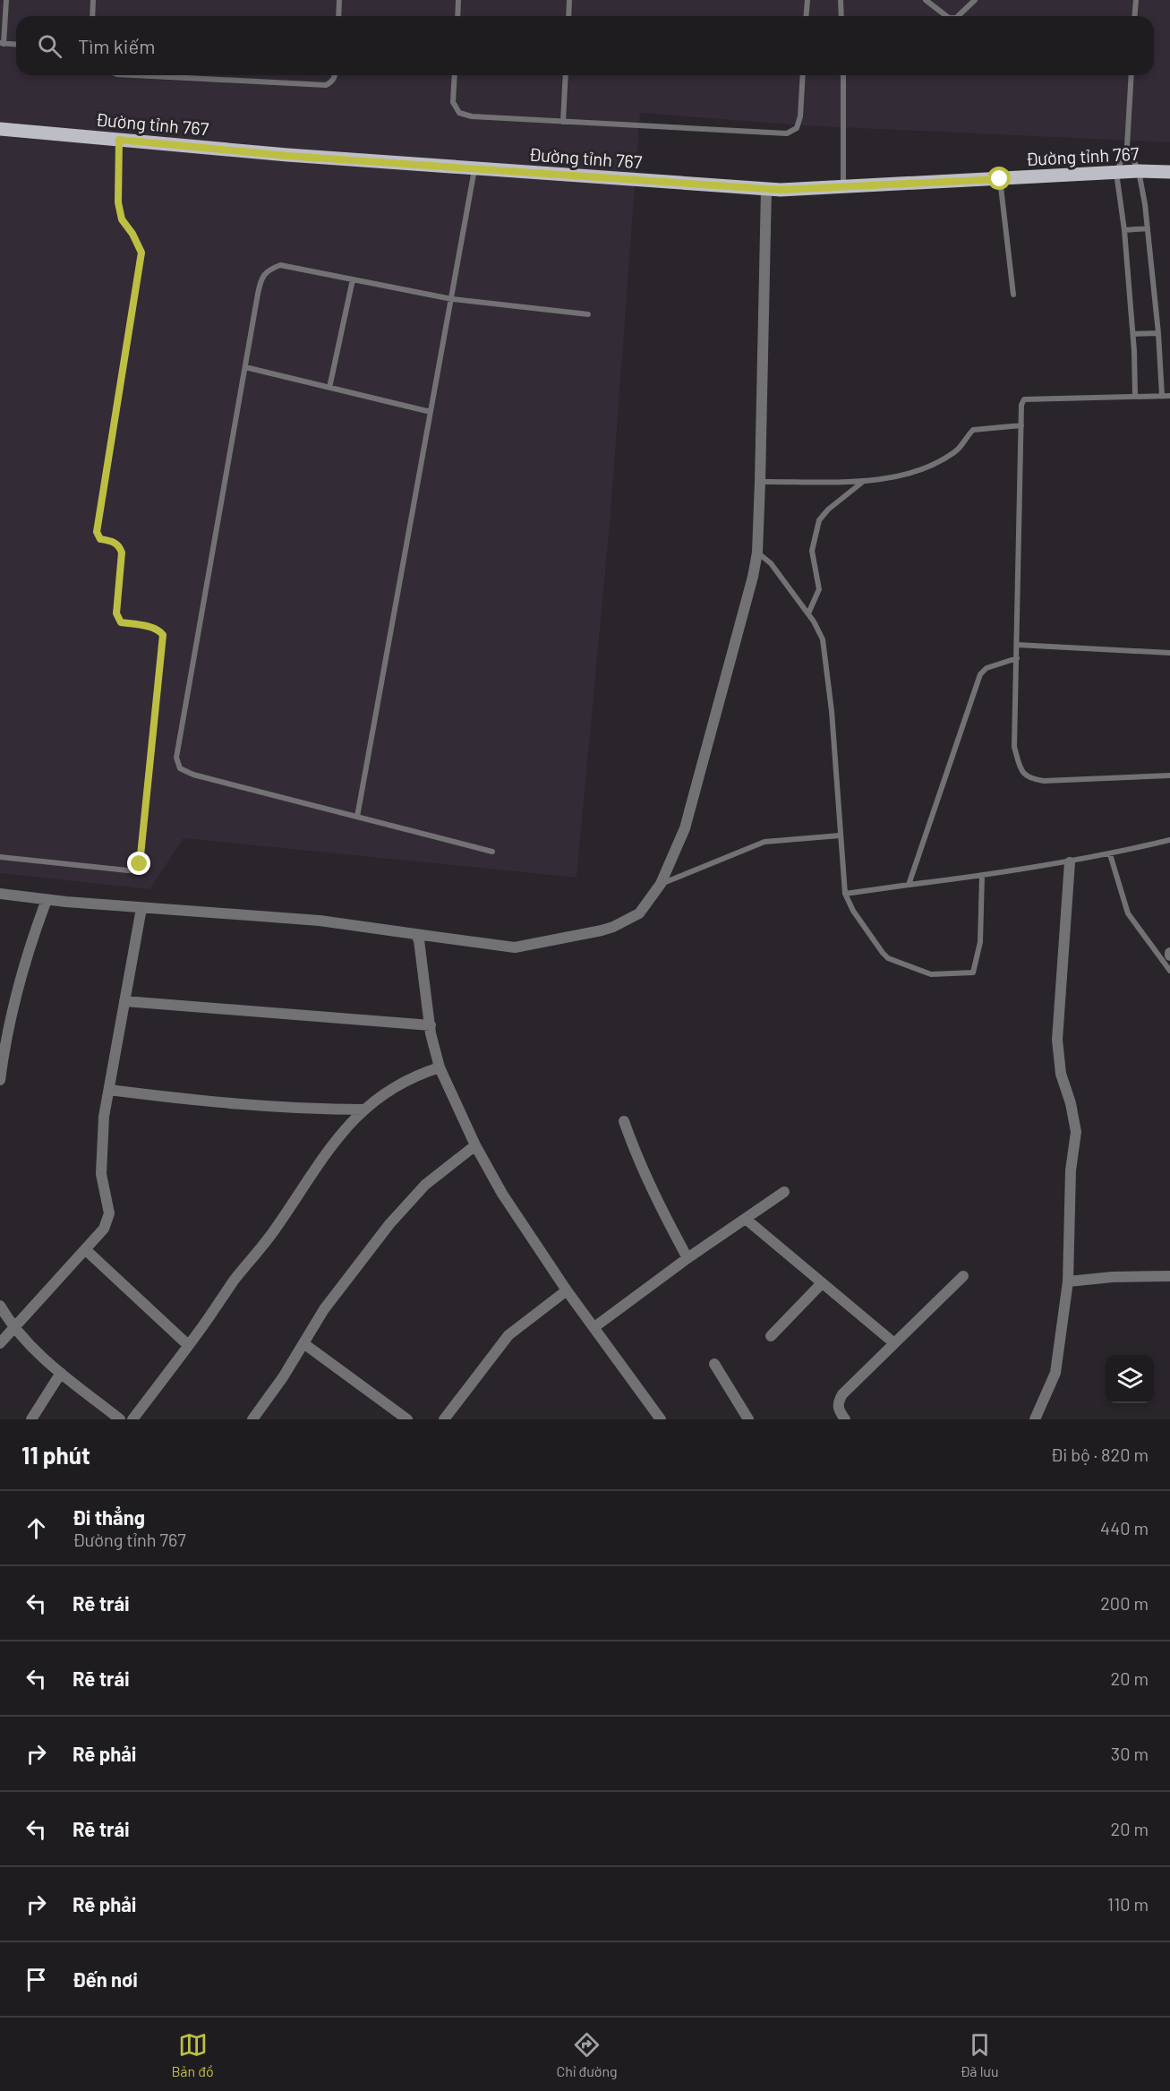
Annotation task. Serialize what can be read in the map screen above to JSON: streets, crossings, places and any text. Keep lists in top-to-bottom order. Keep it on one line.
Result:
{"streets":{"main road":["Đường tỉnh 767"]},"page":{"search":"Tìm kiếm","heading":["11 phút","Đi bộ · 820 m"],"list":[["Đi thẳng","Đường tỉnh 767","440 m"],["Rẽ trái","200 m"],["Rẽ trái","20 m"],["Rẽ phải","30 m"],["Rẽ trái","20 m"],["Rẽ phải","110 m"],"Đến nơi"],"nav":["Bản đồ","Chỉ đường","Đã lưu"]}}
